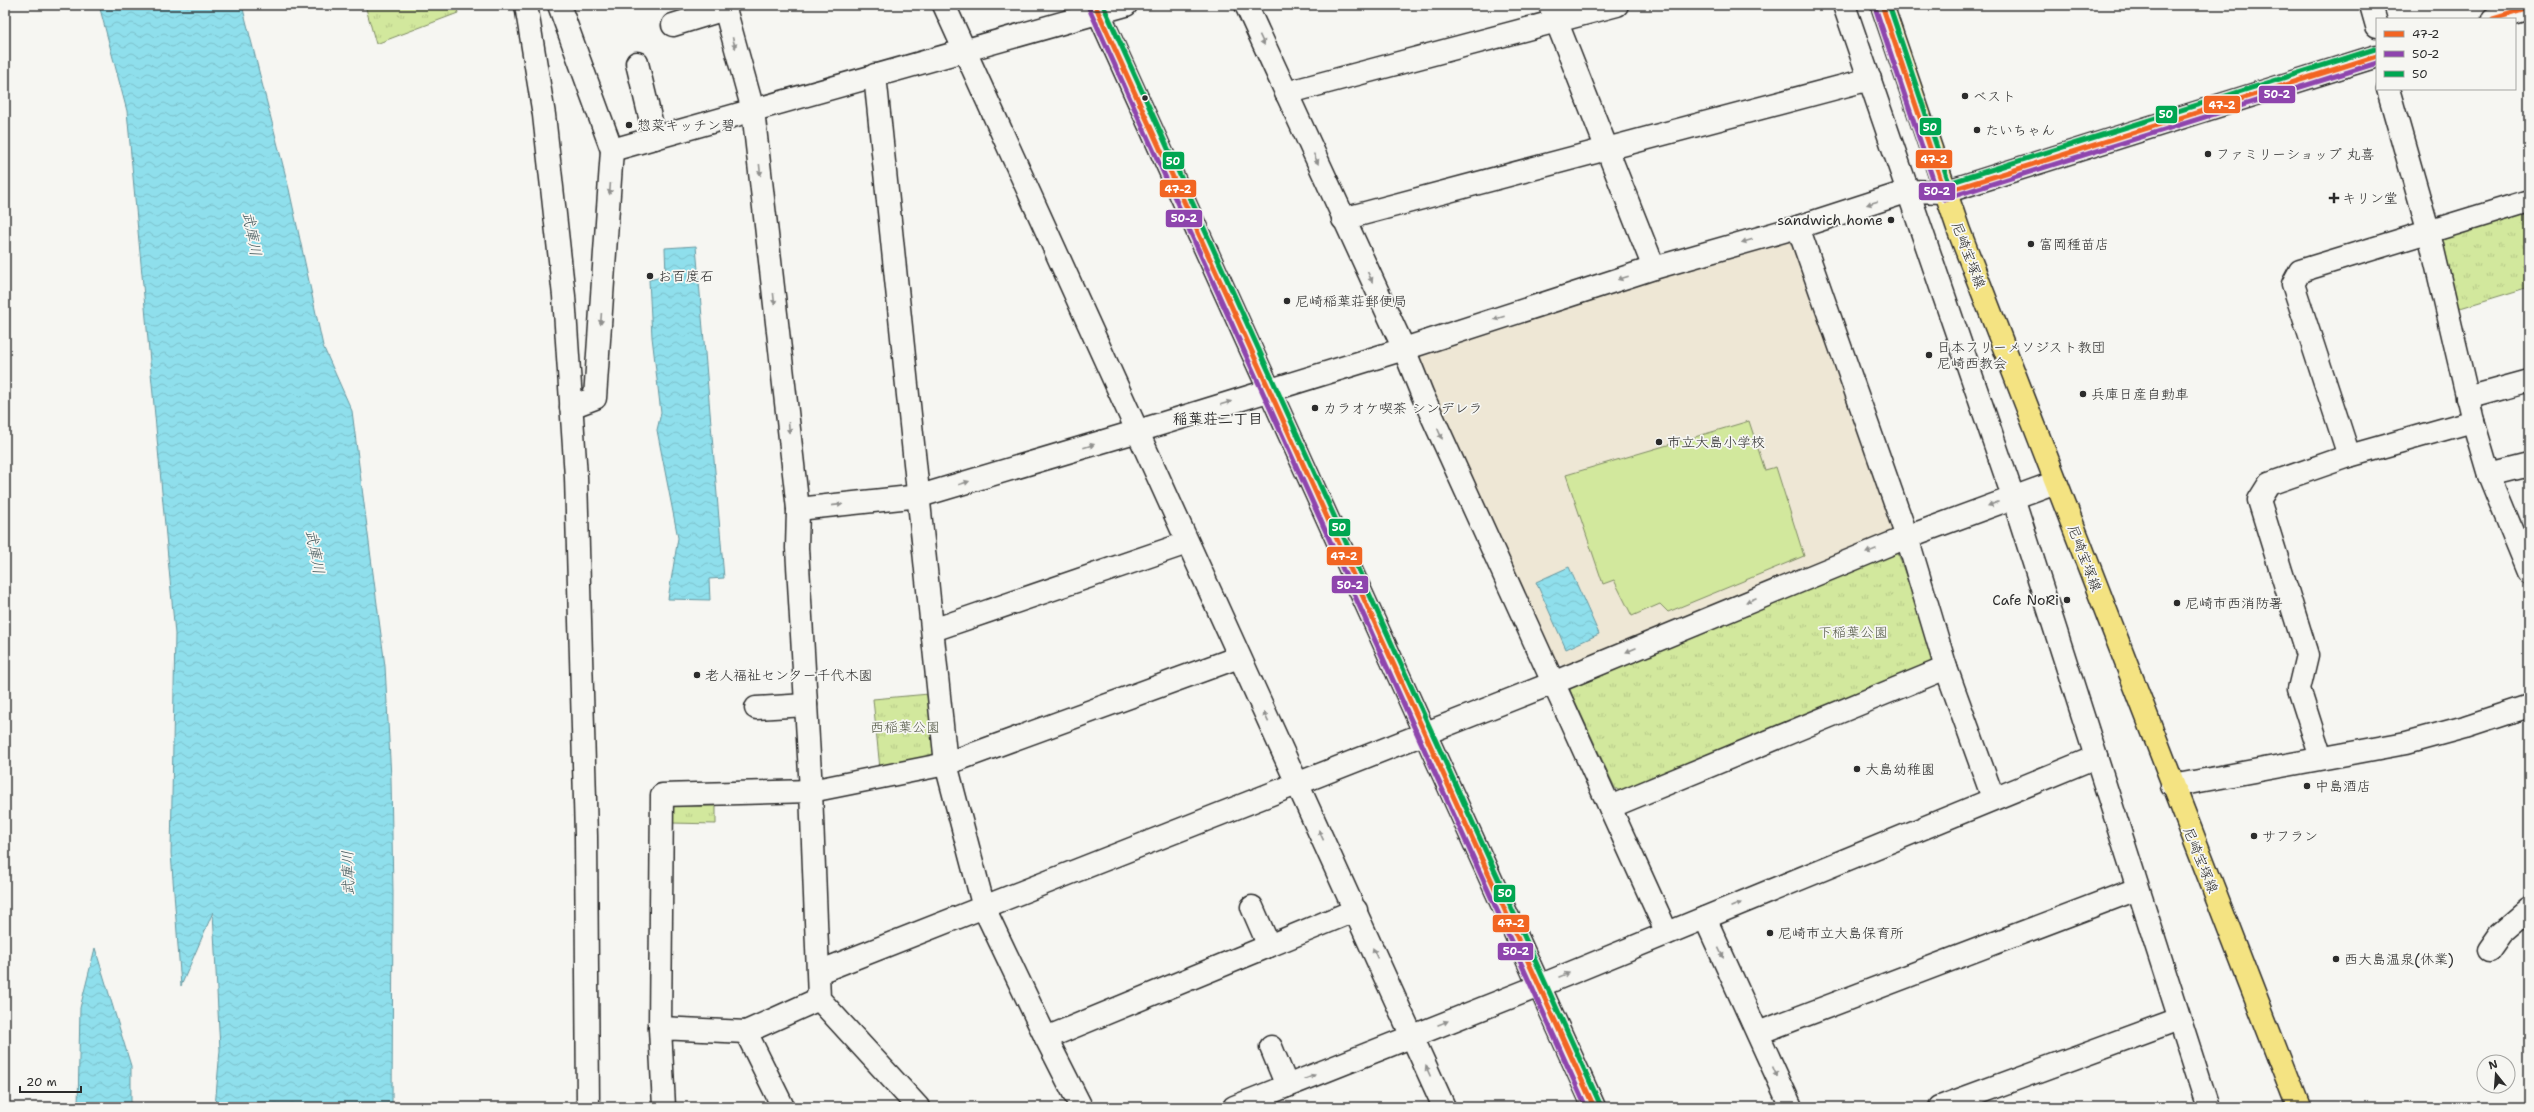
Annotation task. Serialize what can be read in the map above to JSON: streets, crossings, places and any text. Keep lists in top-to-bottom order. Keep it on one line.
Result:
{"streets":{"main road":["尼崎宝塚線"]},"districts":["稲葉荘二丁目"],"water":["武庫川"],"parks":["下稲葉公園","西稲葉公園"],"places":{"other":["ベスト","惣菜キッチン碧","たいちゃん","ファミリーショップ 丸喜","sandwich home","富岡種苗店","お百度石","尼崎稲葉荘郵便局","日本フリーメソジスト教団 尼崎西教会","兵庫日産自動車","カラオケ喫茶 シンデレラ","市立大島小学校","Cafe NoRi","尼崎市西消防署","老人福祉センター千代木園","大島幼稚園","中島酒店","サフラン","尼崎市立大島保育所","西大島温泉(休業)"],"health":["キリン堂"]},"lines":["transit line 47-2","transit line 50","transit line 50-2"],"legend":["47-2","50-2","50"],"scale_bar":"20 m","north":"top"}
